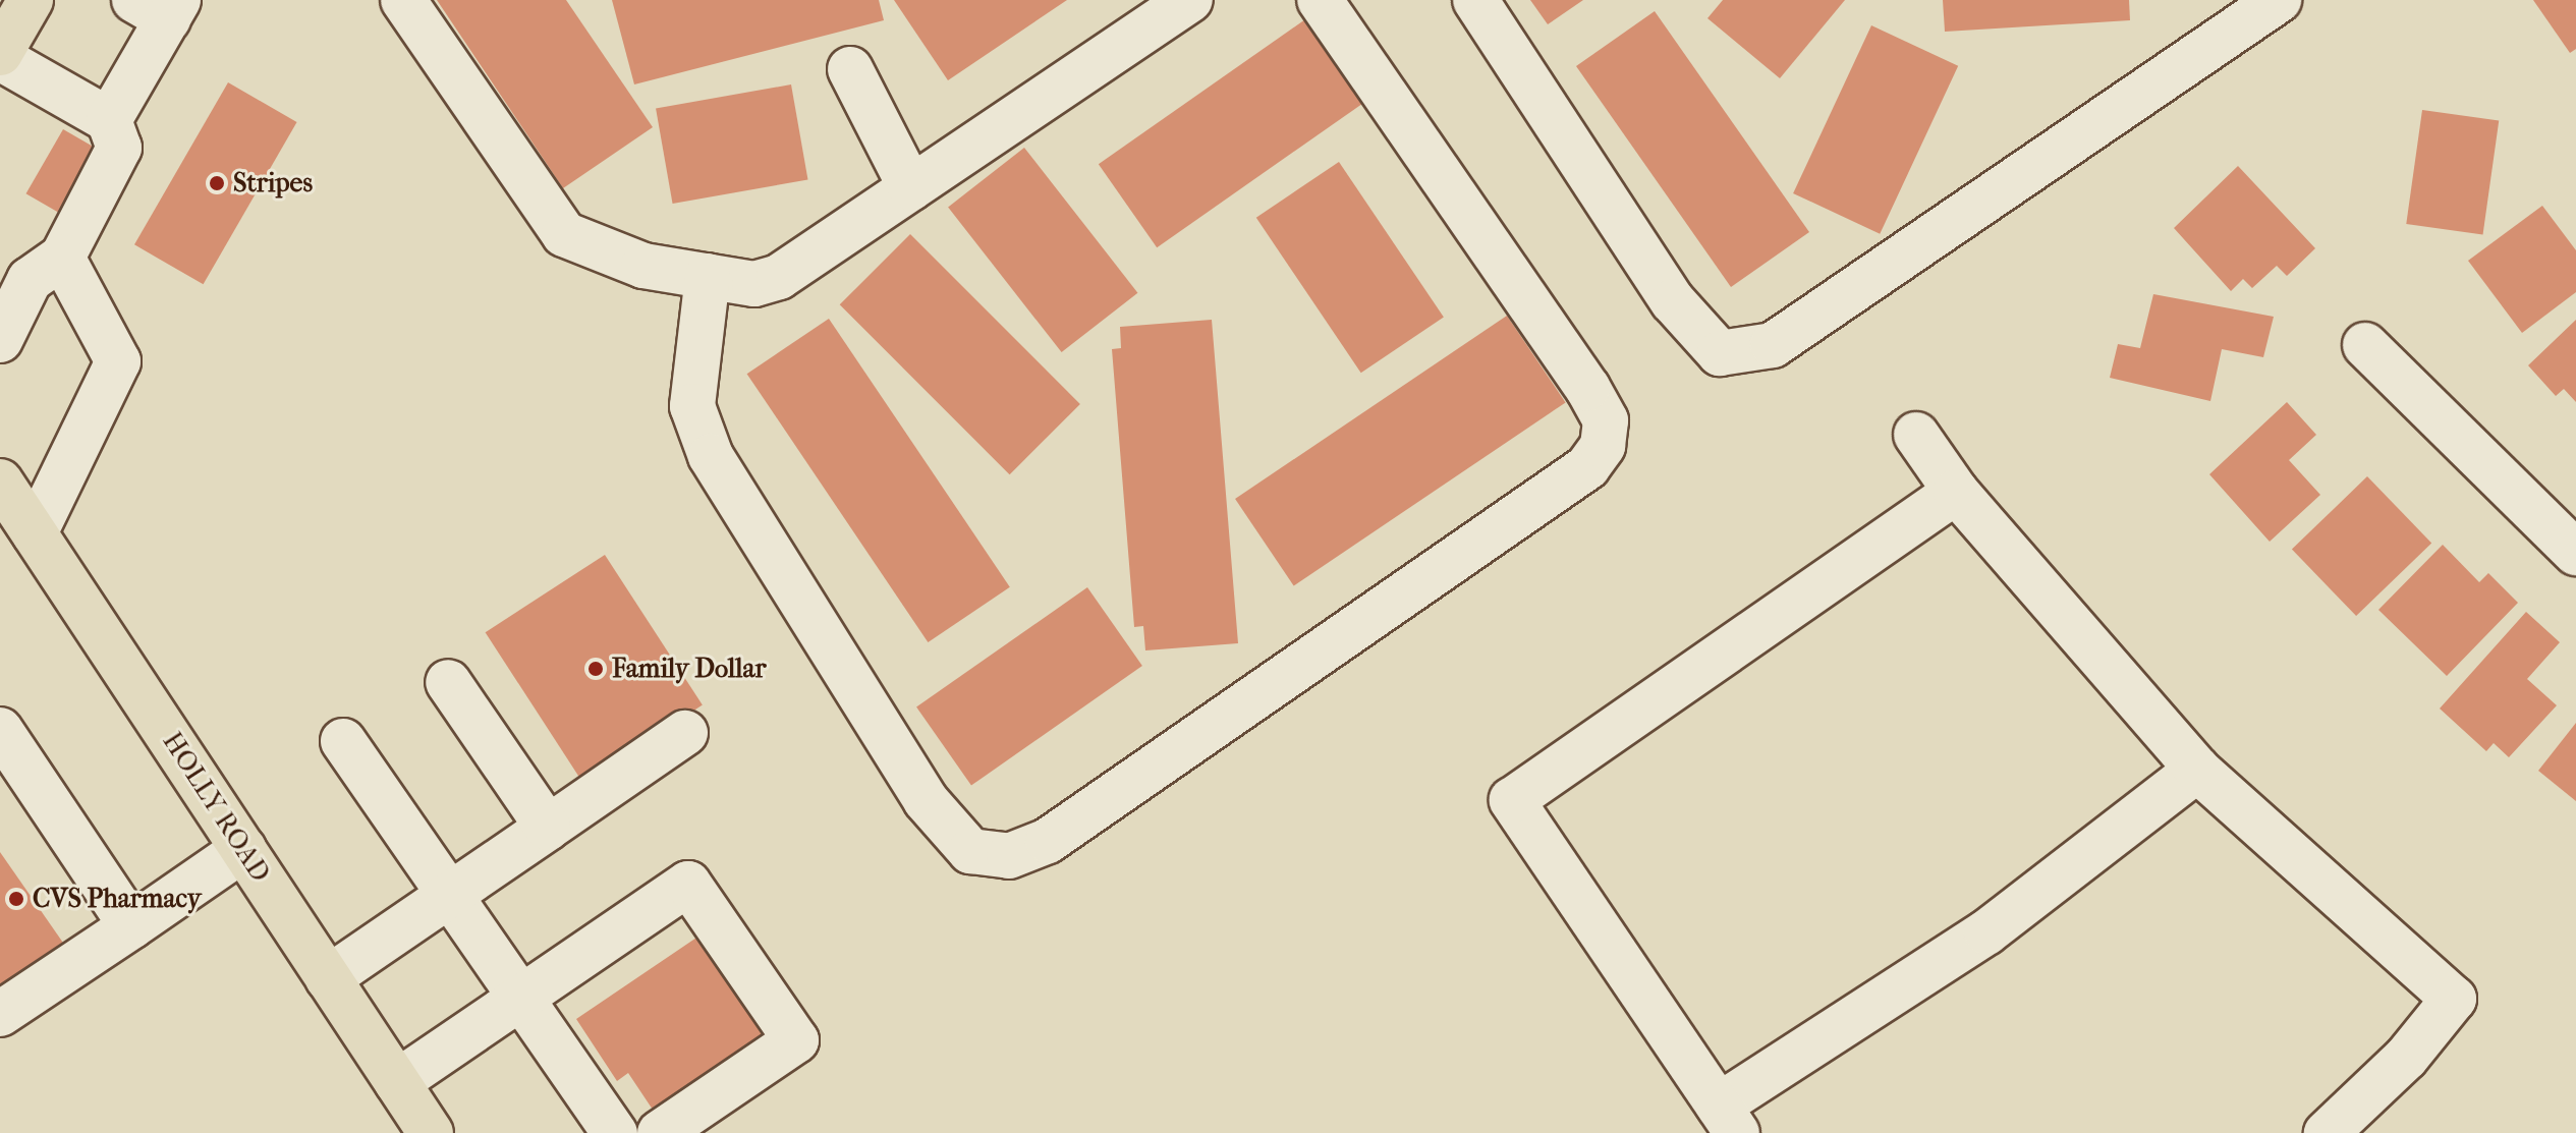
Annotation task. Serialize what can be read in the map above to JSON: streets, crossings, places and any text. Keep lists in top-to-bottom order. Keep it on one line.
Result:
{"streets":{"main road":["HOLLY ROAD"]},"places":["Stripes","Family Dollar","CVS Pharmacy"]}
